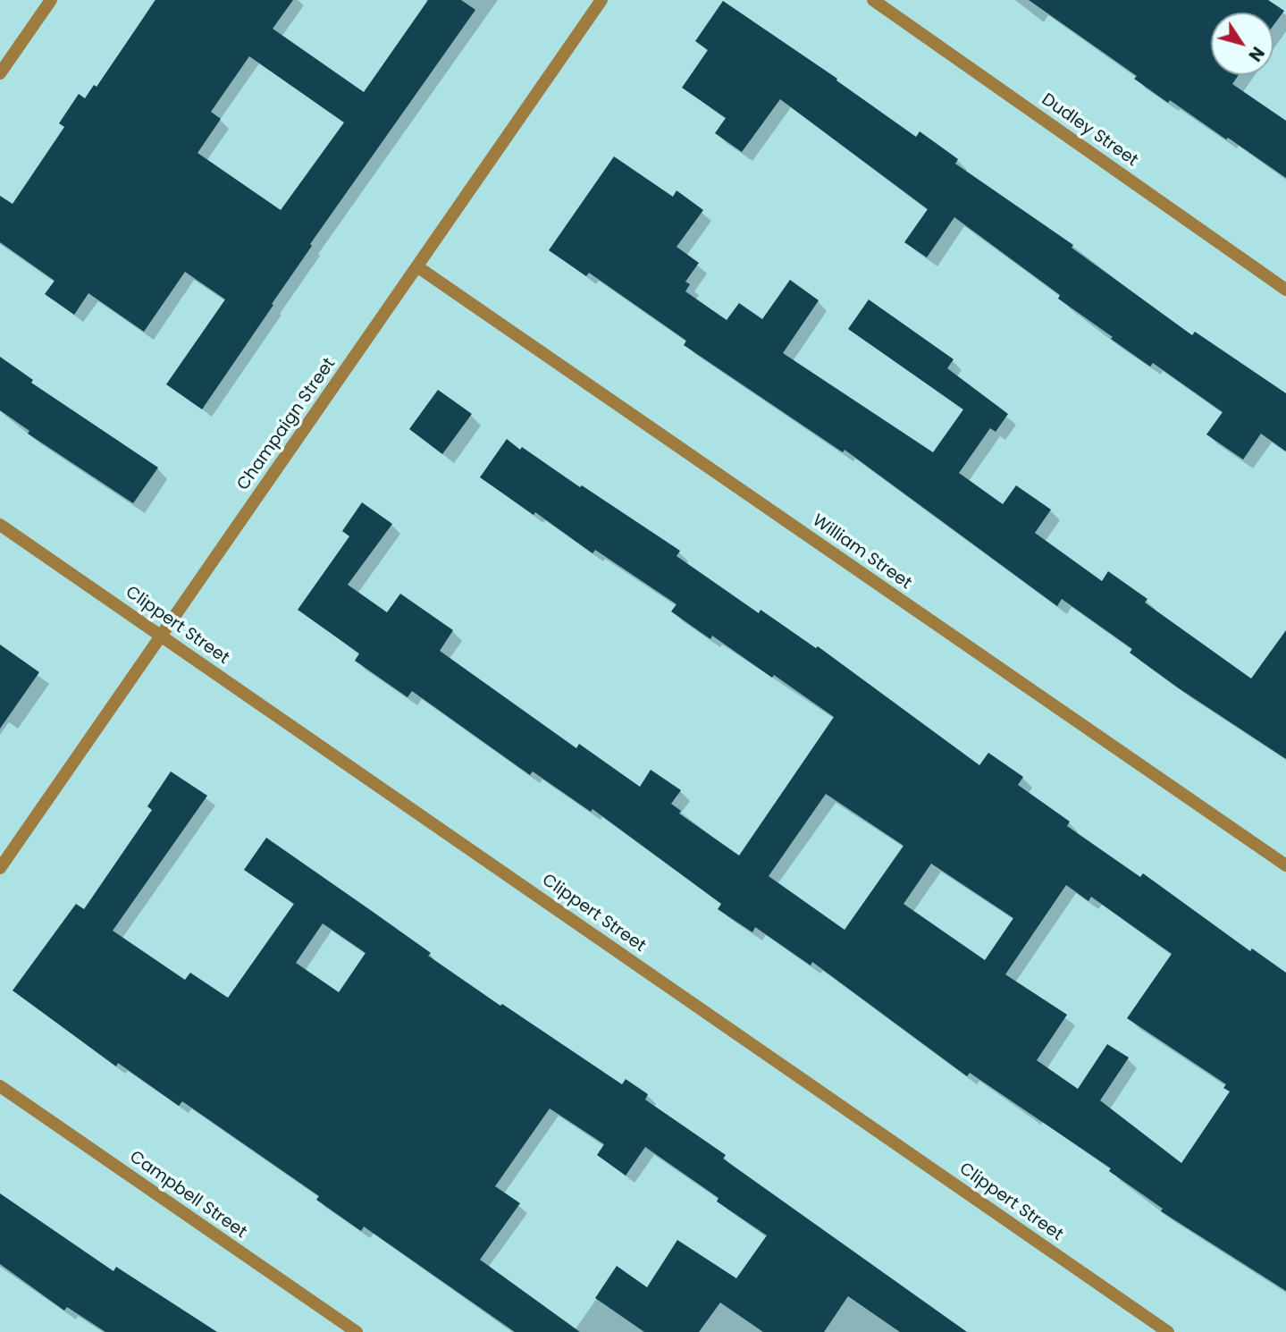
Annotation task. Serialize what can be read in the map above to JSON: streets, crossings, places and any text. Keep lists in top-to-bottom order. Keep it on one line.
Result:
{"streets":{"street":["Dudley Street","Champaign Street","William Street","Clippert Street","Campbell Street"]},"crossings":[["Champaign Street","William Street"],["Champaign Street","Clippert Street"]],"north":"bottom right"}
